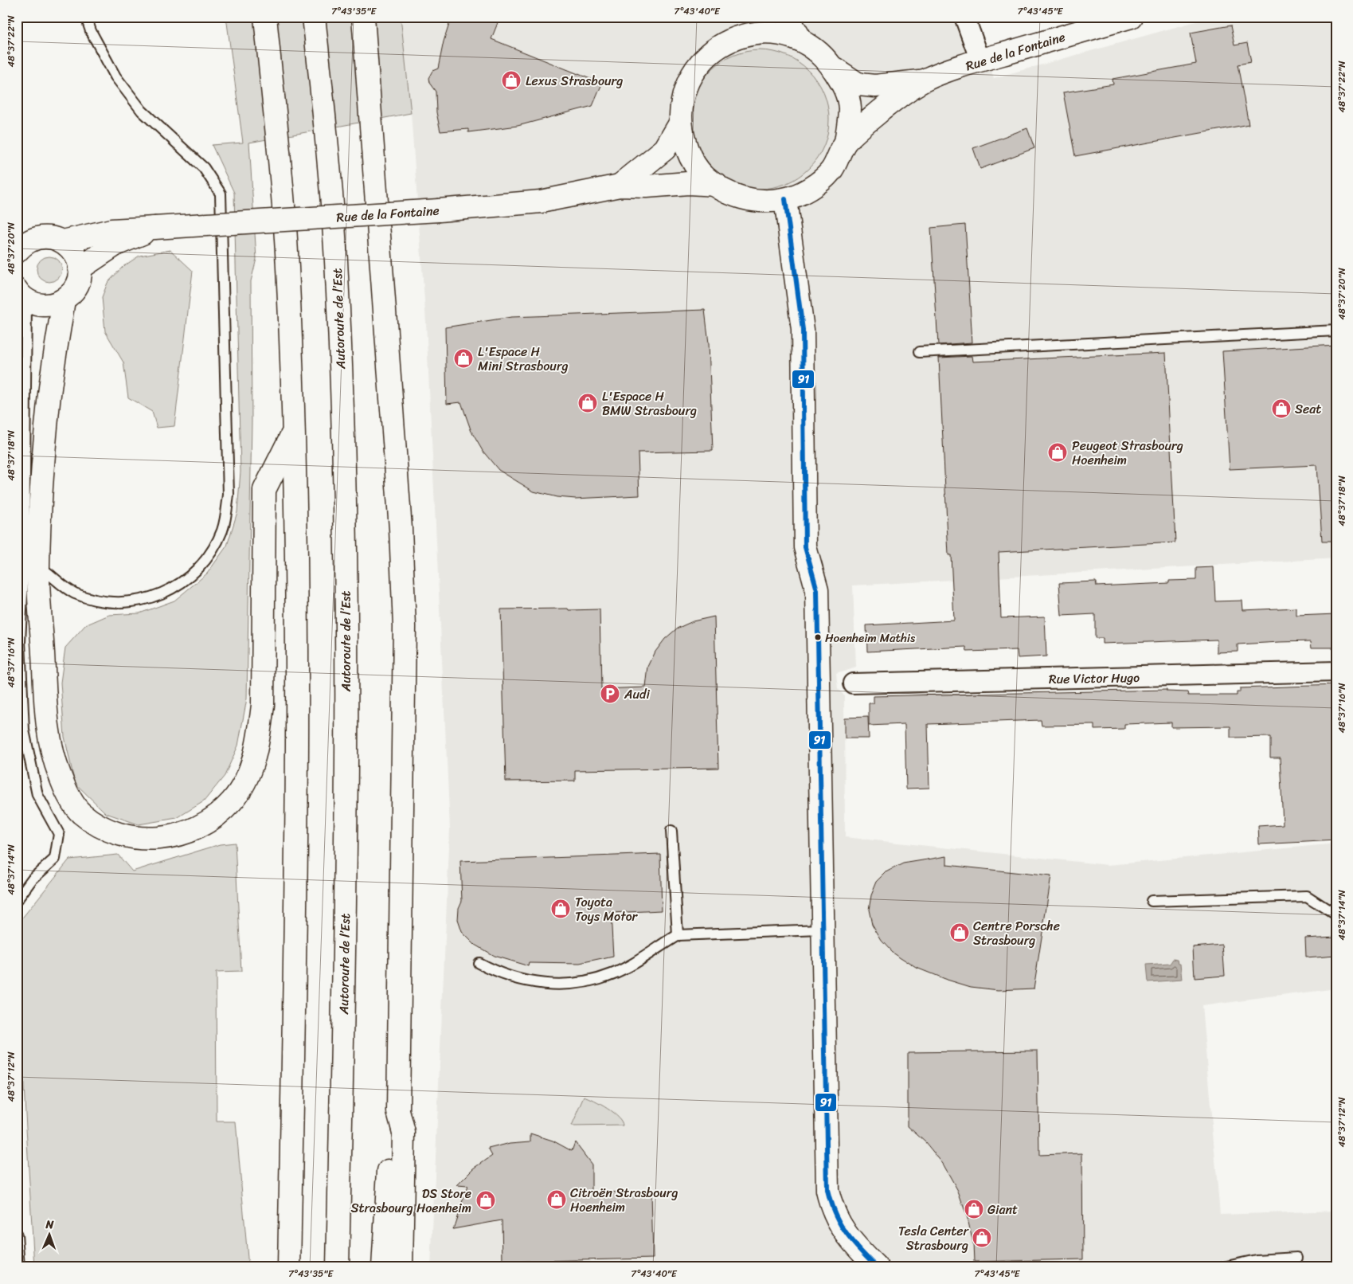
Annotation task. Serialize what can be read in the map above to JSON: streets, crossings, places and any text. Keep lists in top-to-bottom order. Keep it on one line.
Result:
{"streets":{"main road":["Rue de la Fontaine","Autoroute de l’Est"],"street":["Rue Victor Hugo"]},"places":{"shop":["Lexus Strasbourg","L'Espace H Mini Strasbourg","L'Espace H BMW Strasbourg","Seat","Peugeot Strasbourg Hoenheim","Toyota Toys Motor","Centre Porsche Strasbourg","Citroën Strasbourg Hoenheim","DS Store Strasbourg Hoenheim","Giant","Tesla Center Strasbourg"],"other":["Hoenheim Mathis"],"parking":["Audi"]},"lines":["transit line 91"],"north":"top","coordinates":["7°43'35\"E","7°43'40\"E","7°43'45\"E","48°37'22\"N","48°37'20\"N","48°37'18\"N","48°37'16\"N","48°37'14\"N","48°37'12\"N"]}
